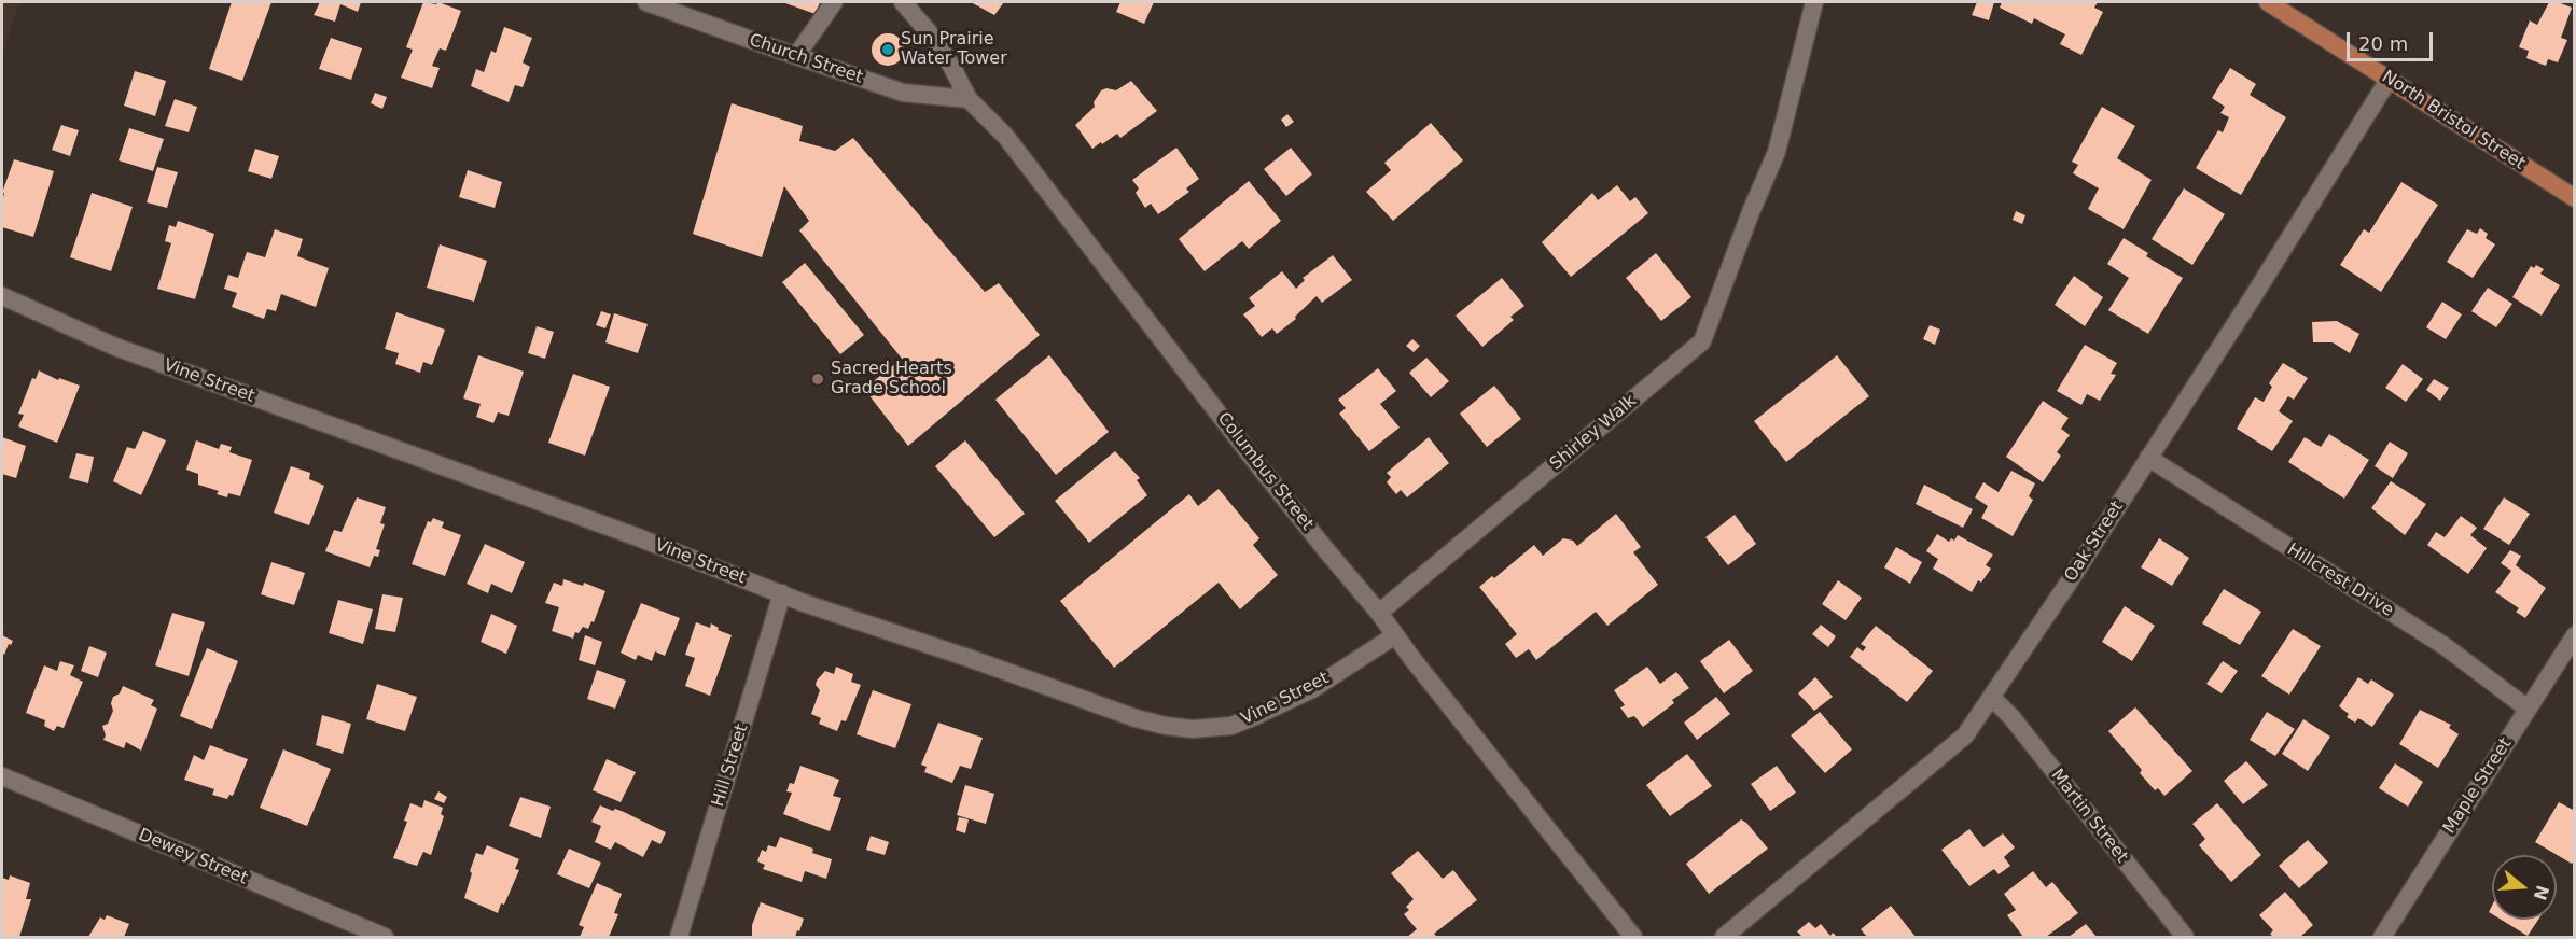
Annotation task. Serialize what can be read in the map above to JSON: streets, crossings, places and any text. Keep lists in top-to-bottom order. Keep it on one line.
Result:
{"streets":{"main road":["North Bristol Street"],"street":["Church Street","Vine Street","Shirley Walk","Columbus Street","Oak Street","Hillcrest Drive","Hill Street","Maple Street","Martin Street","Dewey Street"]},"crossings":[["Church Street","Columbus Street"],["North Bristol Street","Oak Street"],["Vine Street","Columbus Street"],["Vine Street","Hill Street"],["Shirley Walk","Columbus Street"],["Oak Street","Hillcrest Drive"],["Oak Street","Martin Street"],["Hillcrest Drive","Maple Street"]],"places":["Sun Prairie Water Tower","Sacred Hearts Grade School"],"scale_bar":"20 m","north":"right"}
